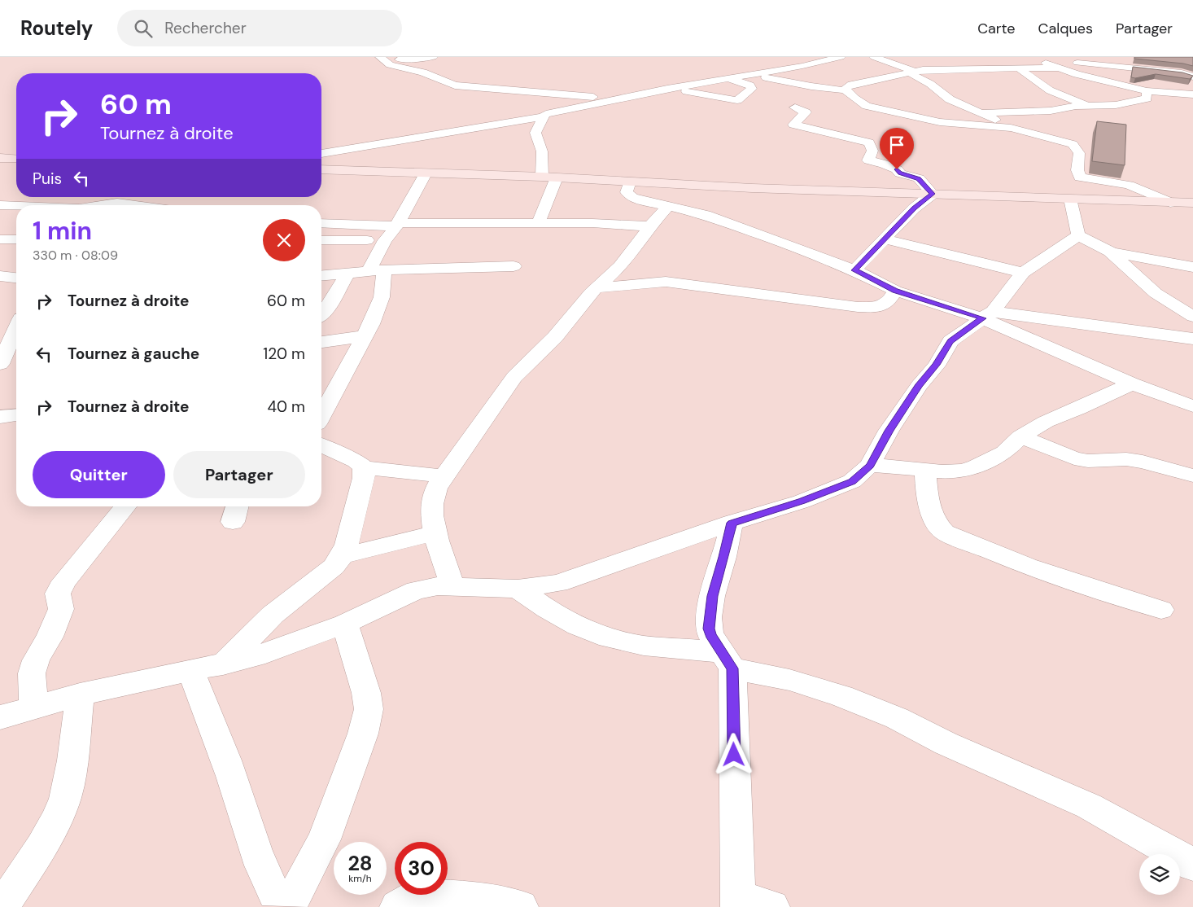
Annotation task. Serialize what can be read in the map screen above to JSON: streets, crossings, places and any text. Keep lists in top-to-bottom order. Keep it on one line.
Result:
{"page":{"header":"Routely","search":"Rechercher","nav":["Carte","Calques","Partager"],"turn":["60 m","Tournez à droite"],"then":"Puis","heading":["1 min","330 m · 08:09"],"list":[{"name":"Tournez à droite","value":"60 m"},{"name":"Tournez à gauche","value":"120 m"},{"name":"Tournez à droite","value":"40 m"}],"buttons":["Quitter","Partager"],"speed":"28 km/h","limit":"30"}}
